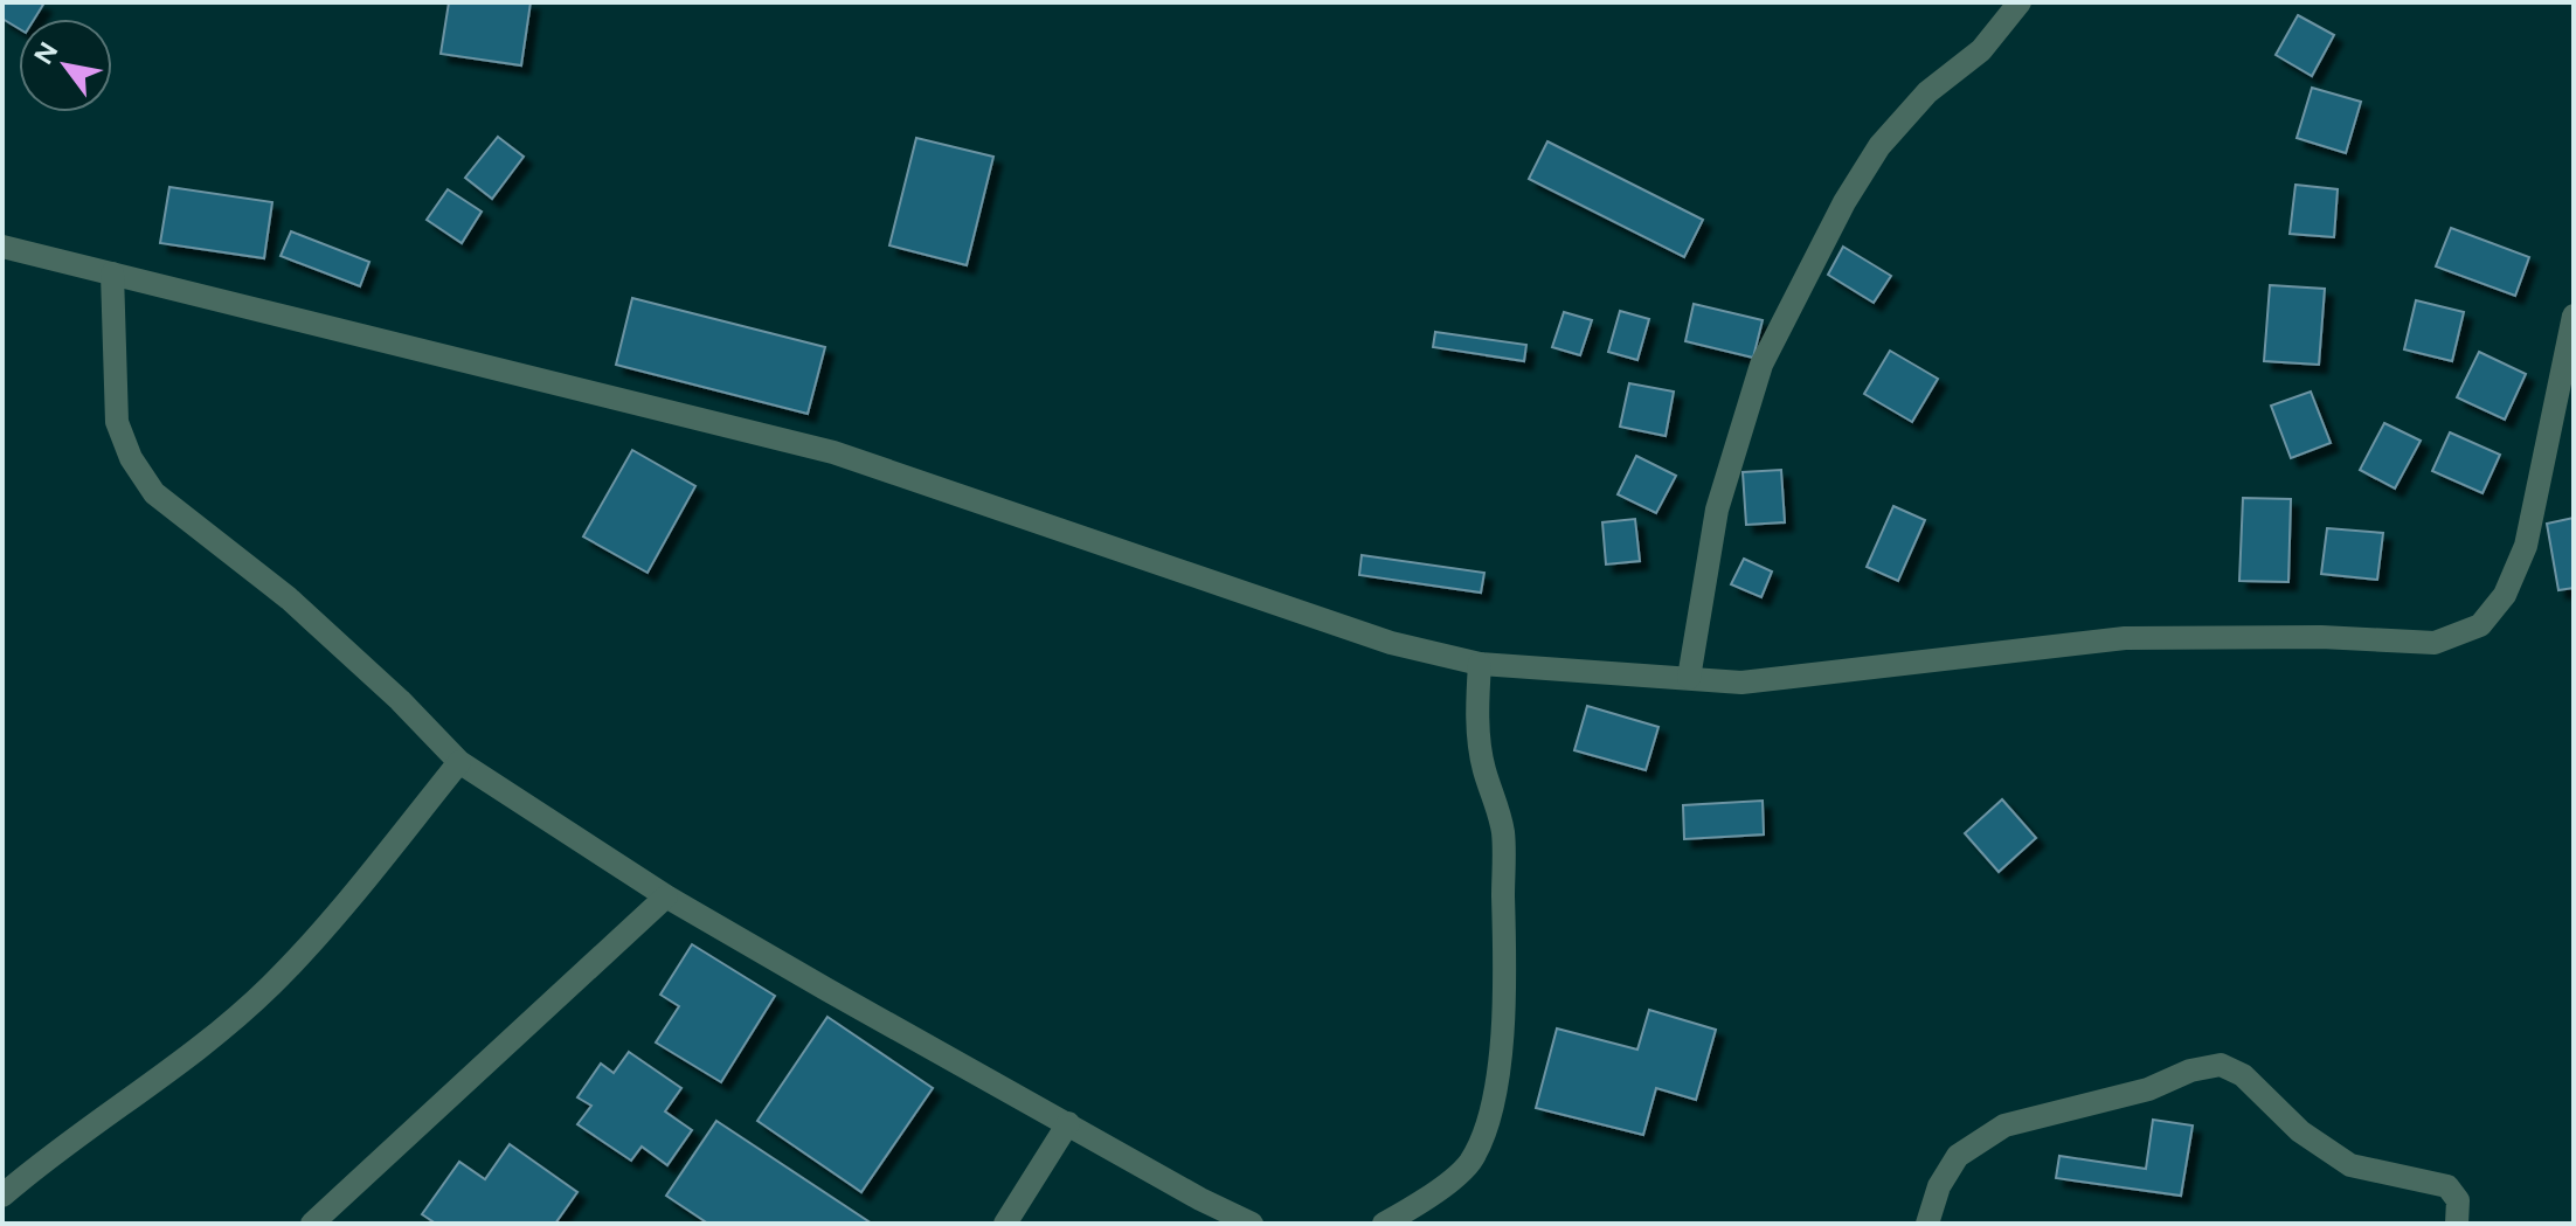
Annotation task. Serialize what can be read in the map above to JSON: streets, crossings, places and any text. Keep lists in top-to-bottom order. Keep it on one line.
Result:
{"north":"top left"}
